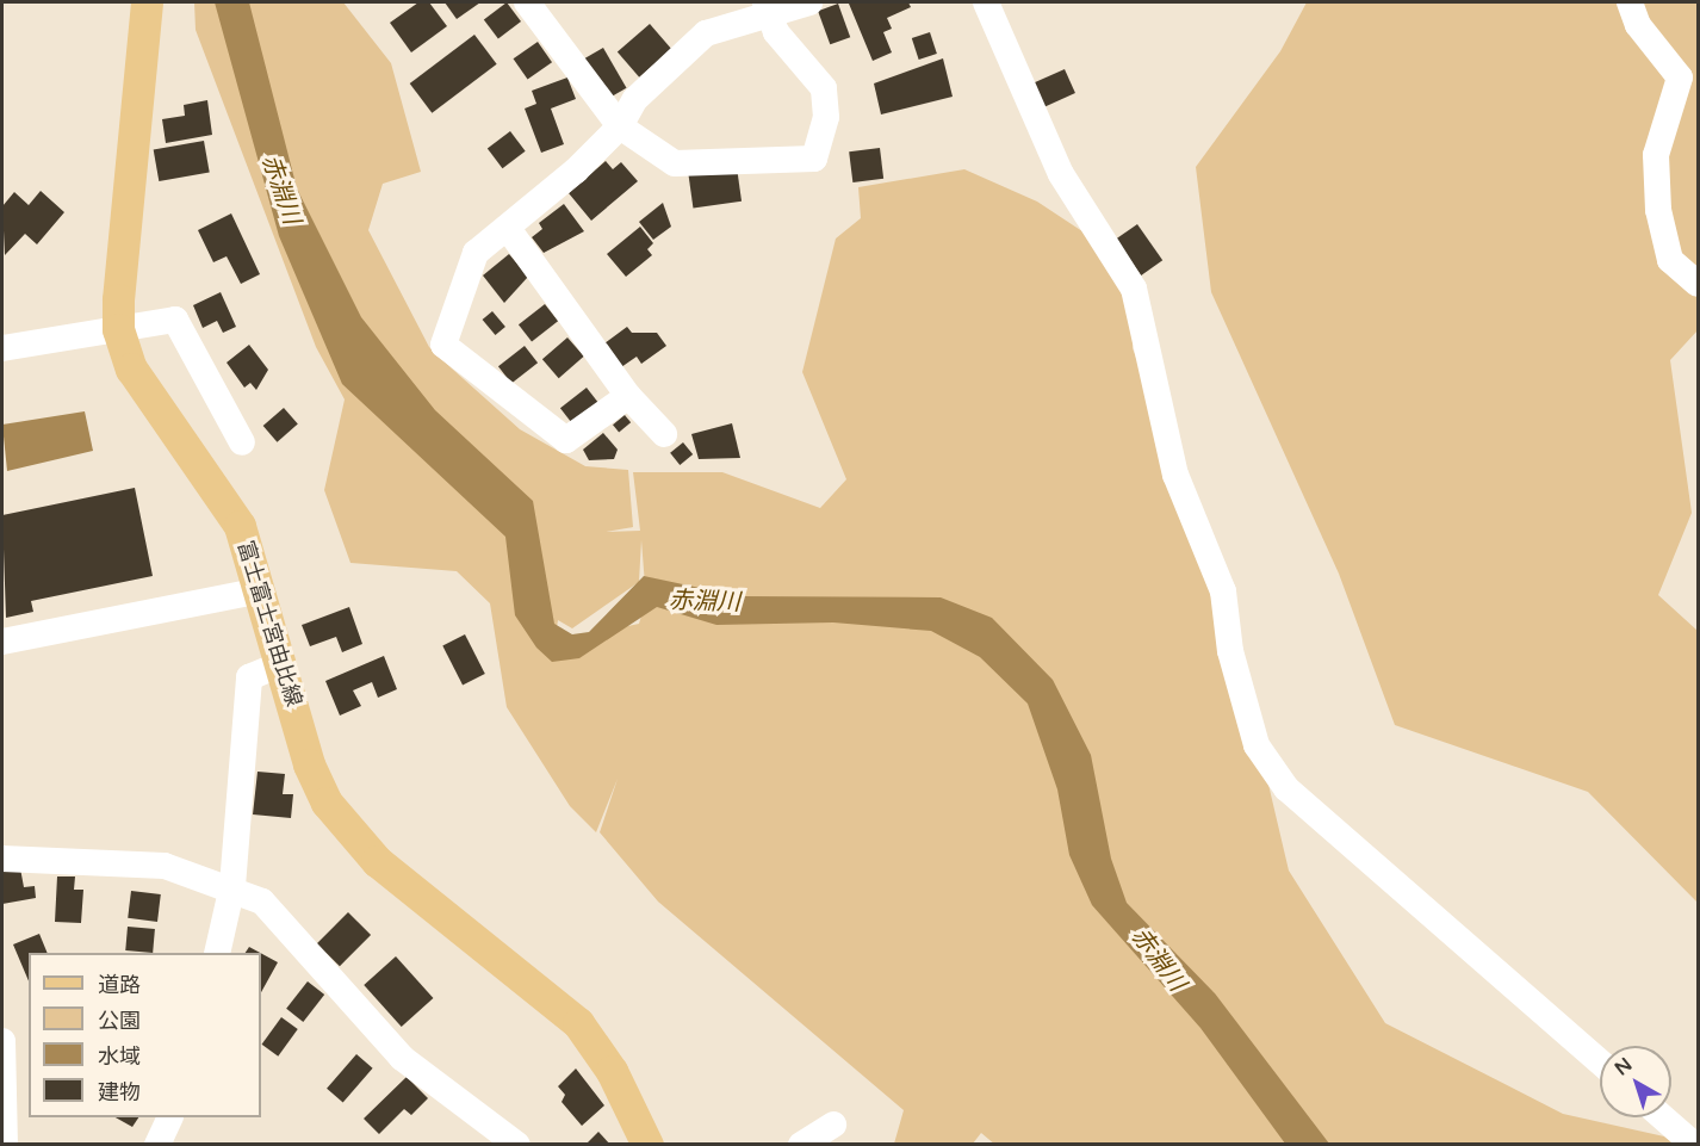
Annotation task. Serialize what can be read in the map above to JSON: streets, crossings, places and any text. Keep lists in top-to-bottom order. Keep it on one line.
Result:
{"streets":{"main road":["富士富士宮由比線"]},"water":["赤淵川"],"legend":["道路","公園","水域","建物"],"north":"top left"}
